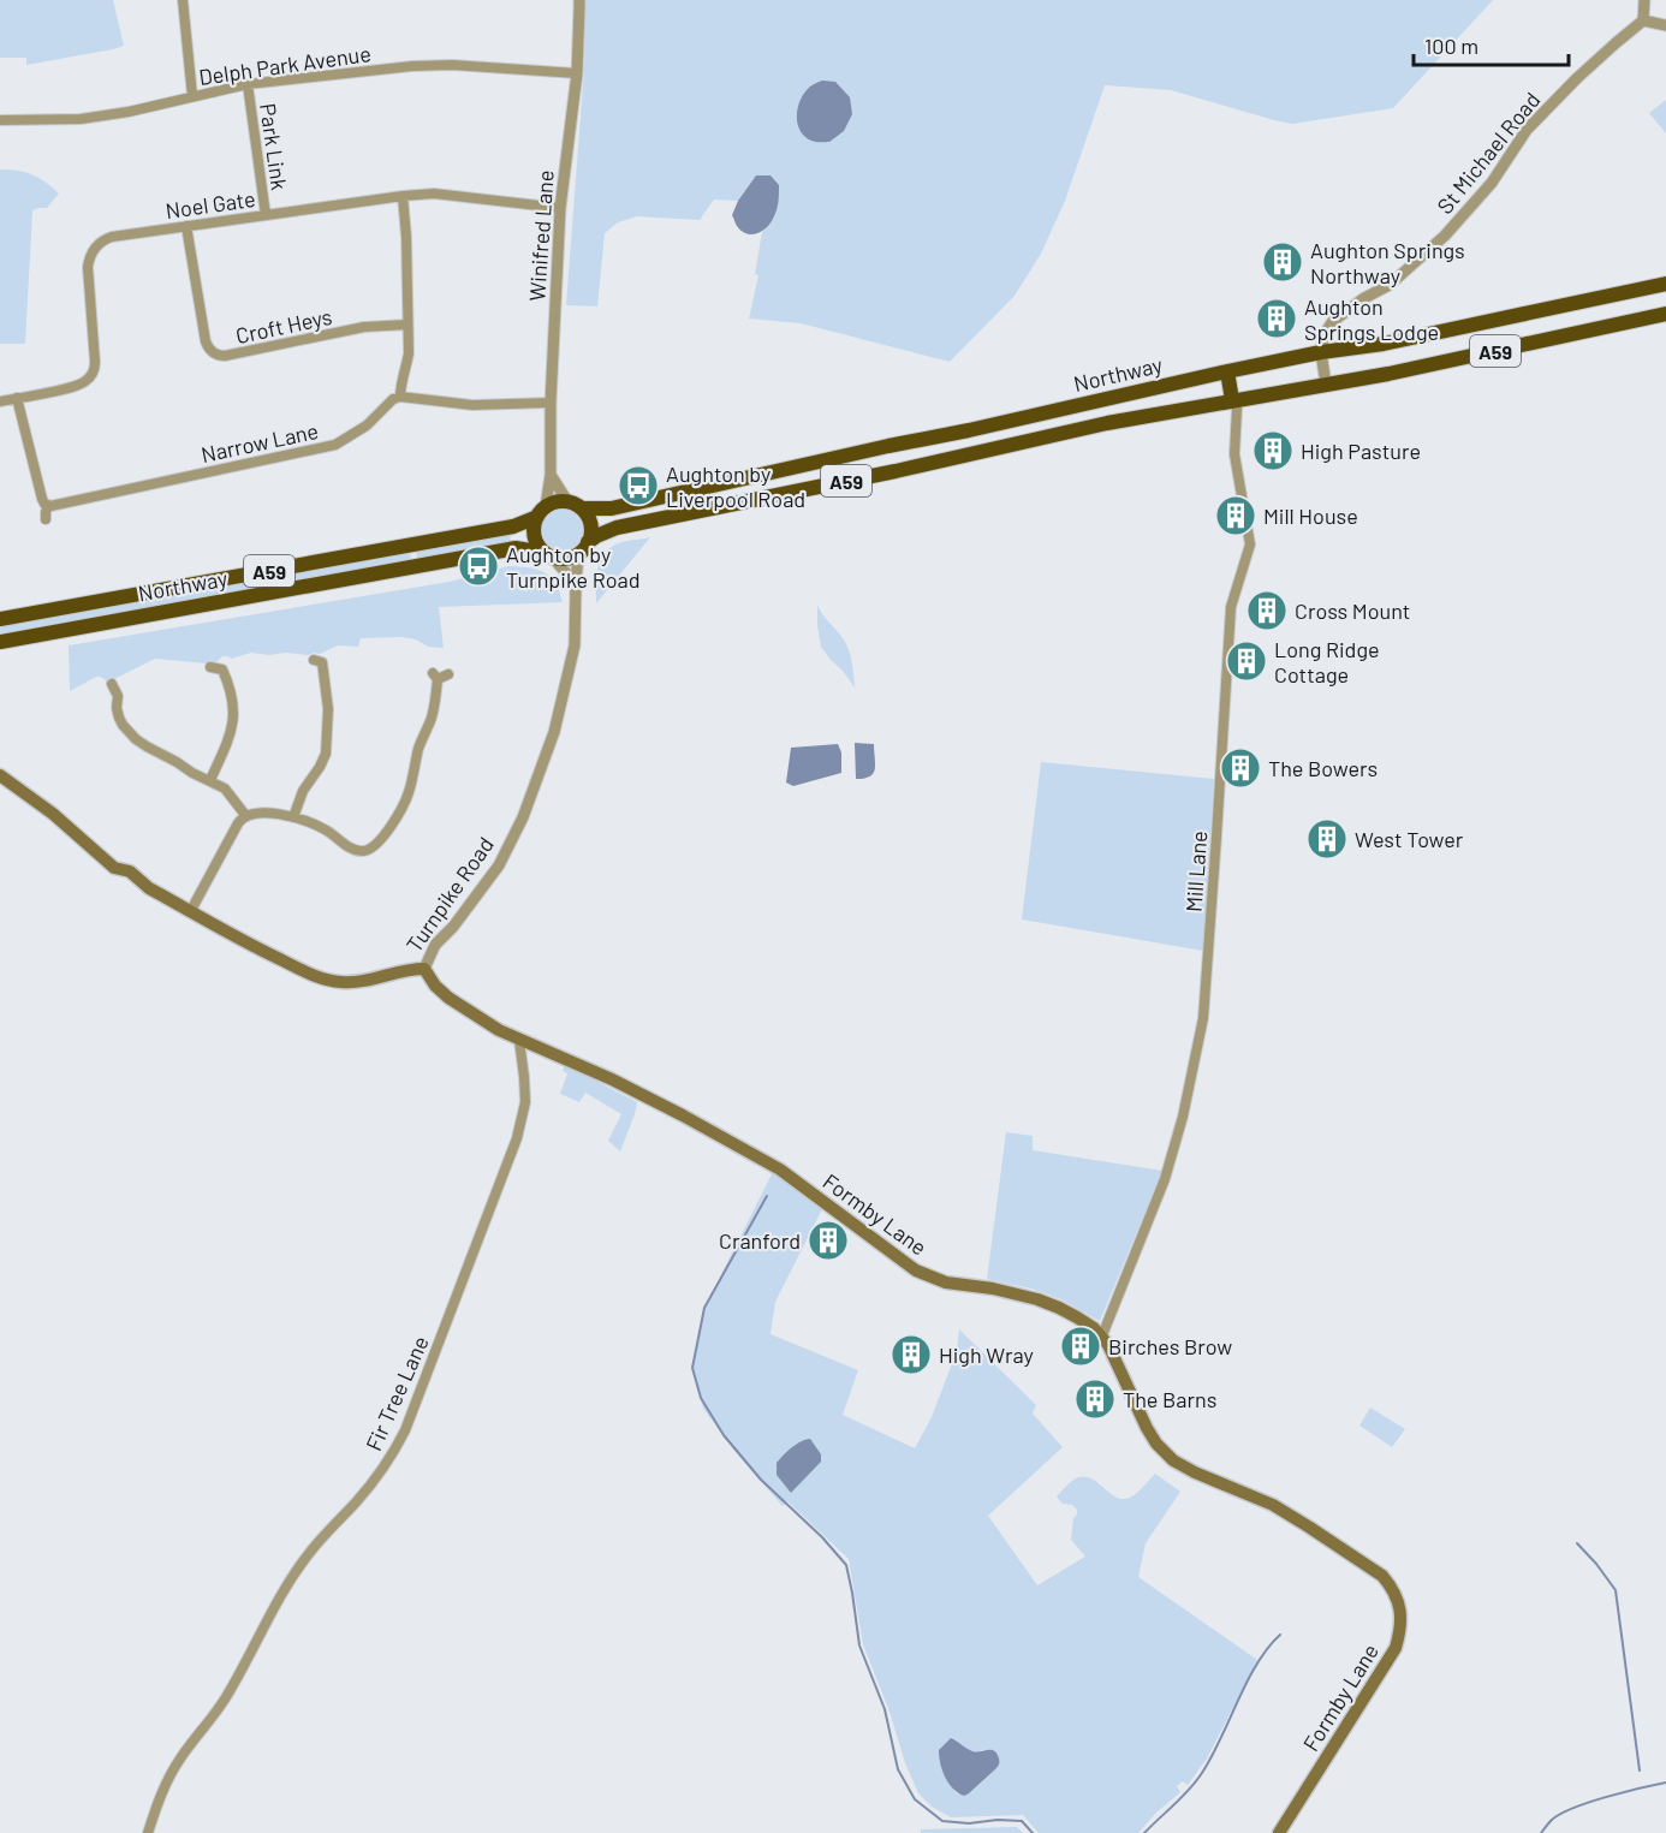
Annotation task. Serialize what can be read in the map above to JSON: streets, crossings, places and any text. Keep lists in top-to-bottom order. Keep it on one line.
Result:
{"streets":{"highway":["A59","Northway"],"main road":["Turnpike Road","Formby Lane"],"street":["Delph Park Avenue","Park Link","St Michael Road","Noel Gate","Winifred Lane","Croft Heys","Narrow Lane","Mill Lane","Fir Tree Lane"]},"crossings":[["Delph Park Avenue","Park Link"],["Delph Park Avenue","Winifred Lane"],["Park Link","Noel Gate"],["St Michael Road","Northway"],["Noel Gate","Winifred Lane"],["Noel Gate","Croft Heys"],["Winifred Lane","A59"],["Winifred Lane","Northway"],["Winifred Lane","Turnpike Road"],["A59","Northway"],["A59","Mill Lane"],["A59","Turnpike Road"],["Northway","Turnpike Road"],["Mill Lane","Formby Lane"],["Turnpike Road","Formby Lane"],["Formby Lane","Fir Tree Lane"]],"places":{"building":["Aughton Springs Northway","Aughton Springs Lodge","High Pasture","Mill House","Cross Mount","Long Ridge Cottage","The Bowers","West Tower","Cranford","Birches Brow","High Wray","The Barns"],"bus stop":["Aughton by Liverpool Road","Aughton by Turnpike Road"]},"scale_bar":"100 m"}
